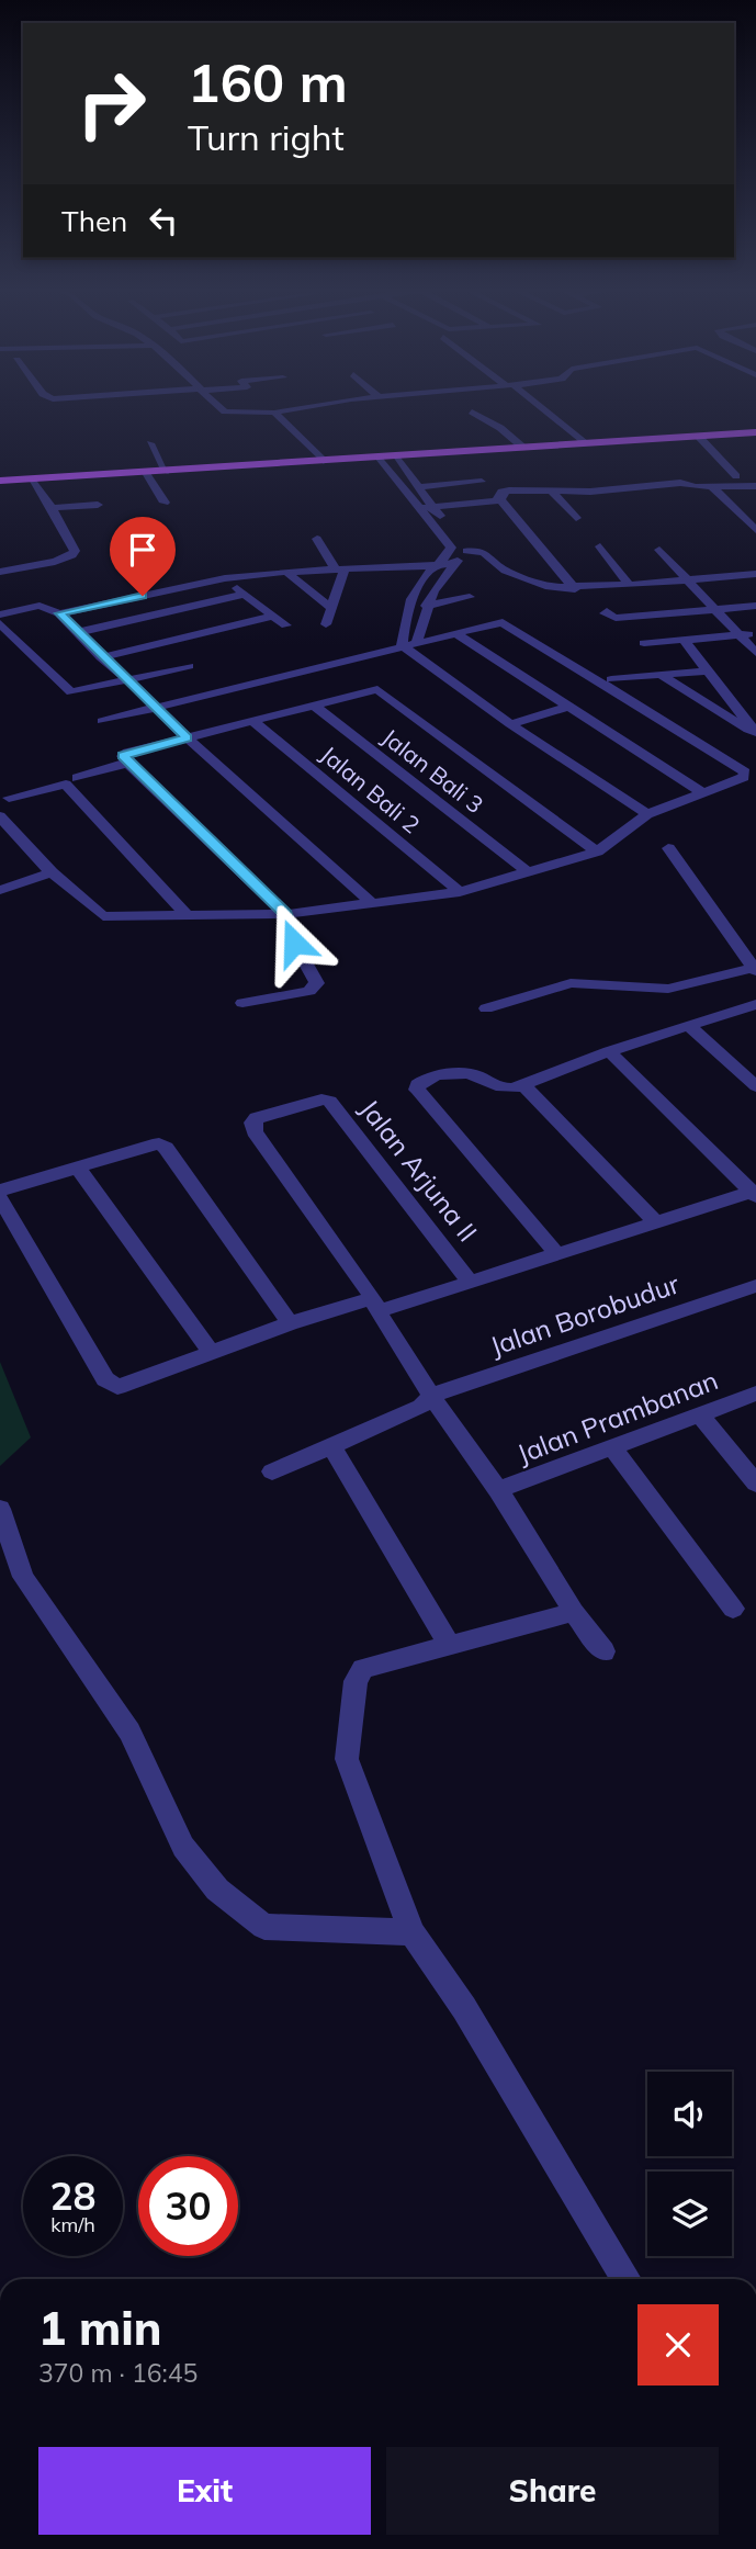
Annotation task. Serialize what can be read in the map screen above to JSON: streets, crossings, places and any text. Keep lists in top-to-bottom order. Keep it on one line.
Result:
{"streets":{"street":["Jalan Bali 3","Jalan Bali 2","Jalan Arjuna II","Jalan Borobudur","Jalan Prambanan"]},"page":{"turn":["160 m","Turn right"],"then":"Then","speed":"28 km/h","limit":"30","heading":["1 min","370 m · 16:45"],"buttons":["Exit","Share"]}}
